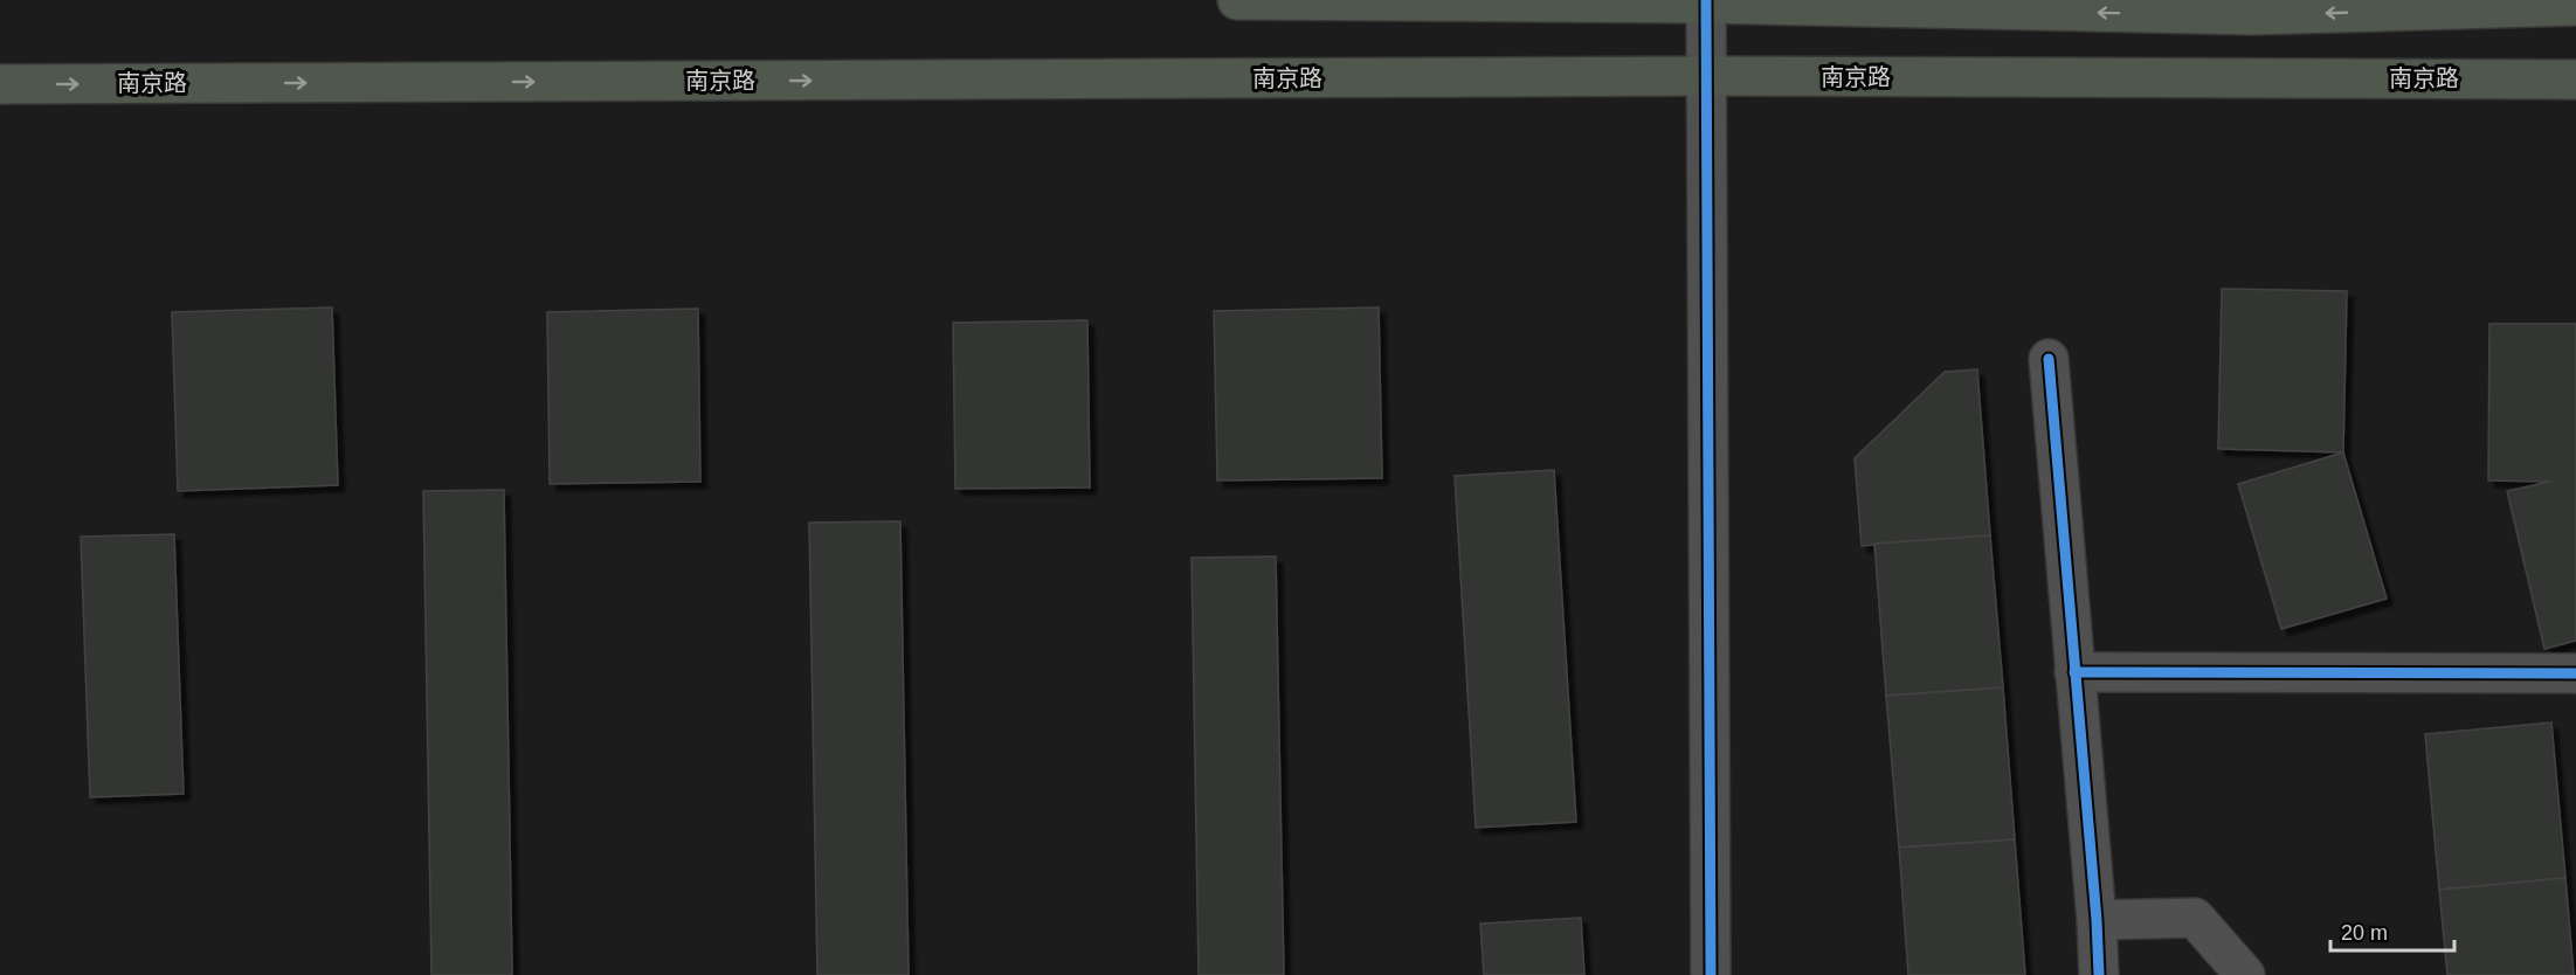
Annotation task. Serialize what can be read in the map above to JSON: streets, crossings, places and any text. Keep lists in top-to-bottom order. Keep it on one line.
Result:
{"streets":{"main road":["南京路"]},"one_way":["南京路"],"scale_bar":"20 m"}
